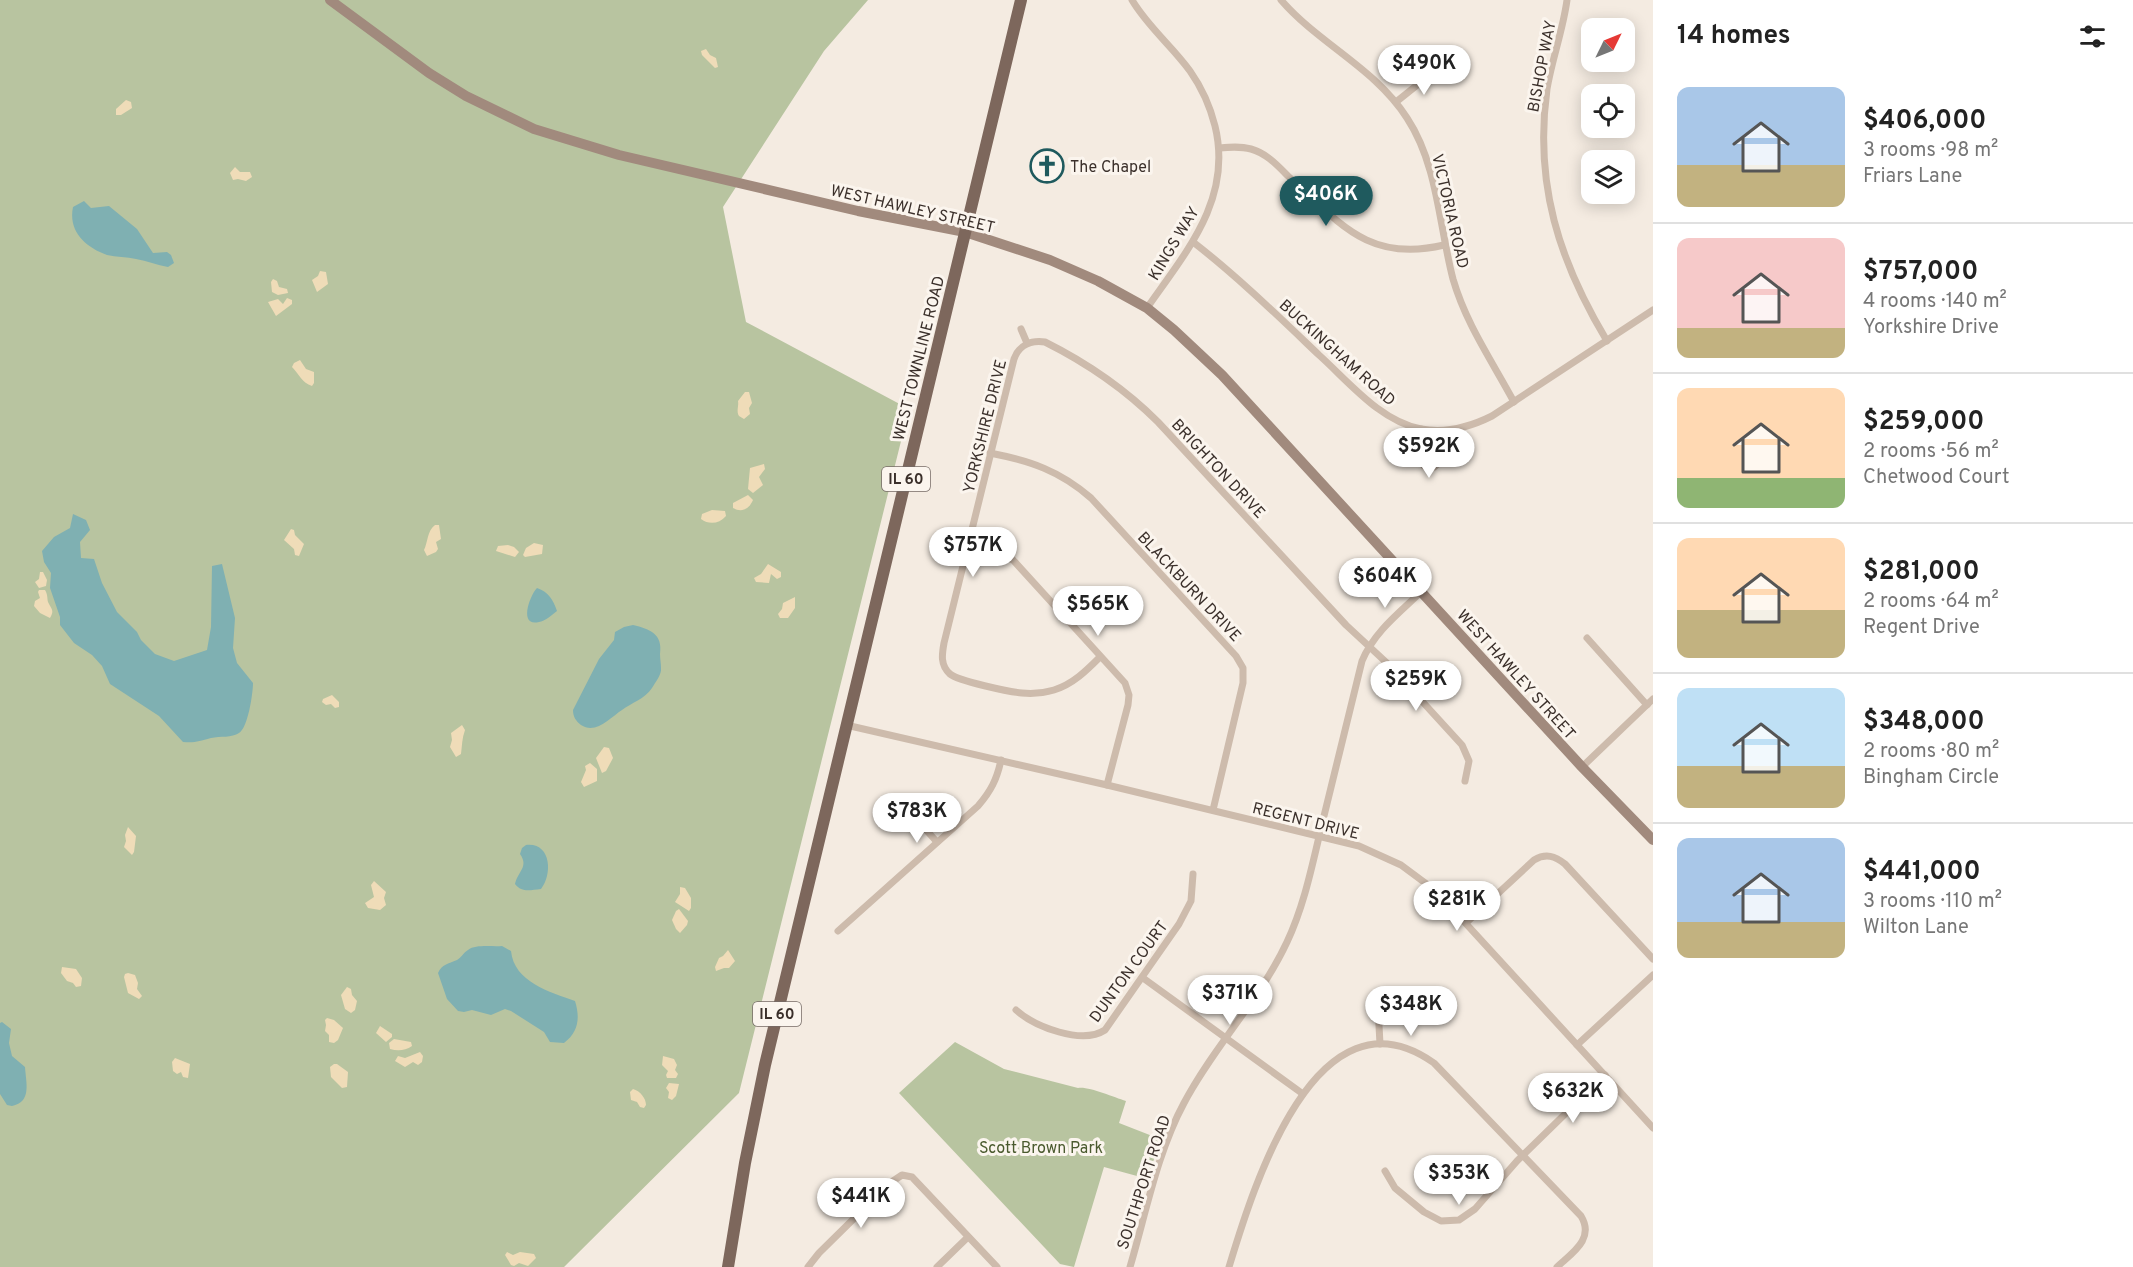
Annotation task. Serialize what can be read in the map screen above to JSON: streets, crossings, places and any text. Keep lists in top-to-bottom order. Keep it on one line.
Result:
{"streets":{"main road":["WEST TOWNLINE ROAD","IL 60"],"street":["BISHOP WAY","WEST HAWLEY STREET","VICTORIA ROAD","KINGS WAY","BUCKINGHAM ROAD","YORKSHIRE DRIVE","BRIGHTON DRIVE","BLACKBURN DRIVE","REGENT DRIVE","DUNTON COURT","SOUTHPORT ROAD"]},"crossings":[["BISHOP WAY","BUCKINGHAM ROAD"],["WEST HAWLEY STREET","KINGS WAY"],["WEST HAWLEY STREET","WEST TOWNLINE ROAD"],["VICTORIA ROAD","BUCKINGHAM ROAD"],["KINGS WAY","BUCKINGHAM ROAD"],["WEST TOWNLINE ROAD","IL 60"],["WEST TOWNLINE ROAD","REGENT DRIVE"],["YORKSHIRE DRIVE","BRIGHTON DRIVE"],["YORKSHIRE DRIVE","BLACKBURN DRIVE"],["BRIGHTON DRIVE","SOUTHPORT ROAD"],["IL 60","REGENT DRIVE"],["BLACKBURN DRIVE","REGENT DRIVE"],["REGENT DRIVE","SOUTHPORT ROAD"]],"parks":["Scott Brown Park"],"places":{"church":["The Chapel"]},"north":"top right","page":{"heading":"14 homes","price":["$490K","$406K","$592K","$757K","$604K","$565K","$259K","$783K","$281K","$371K","$348K","$632K","$353K","$441K"],"list":[{"name":"$406,000","note":"3 rooms · 98 m² · Friars Lane"},{"name":"$757,000","note":"4 rooms · 140 m² · Yorkshire Drive"},{"name":"$259,000","note":"2 rooms · 56 m² · Chetwood Court"},{"name":"$281,000","note":"2 rooms · 64 m² · Regent Drive"},{"name":"$348,000","note":"2 rooms · 80 m² · Bingham Circle"},{"name":"$441,000","note":"3 rooms · 110 m² · Wilton Lane"}]}}
